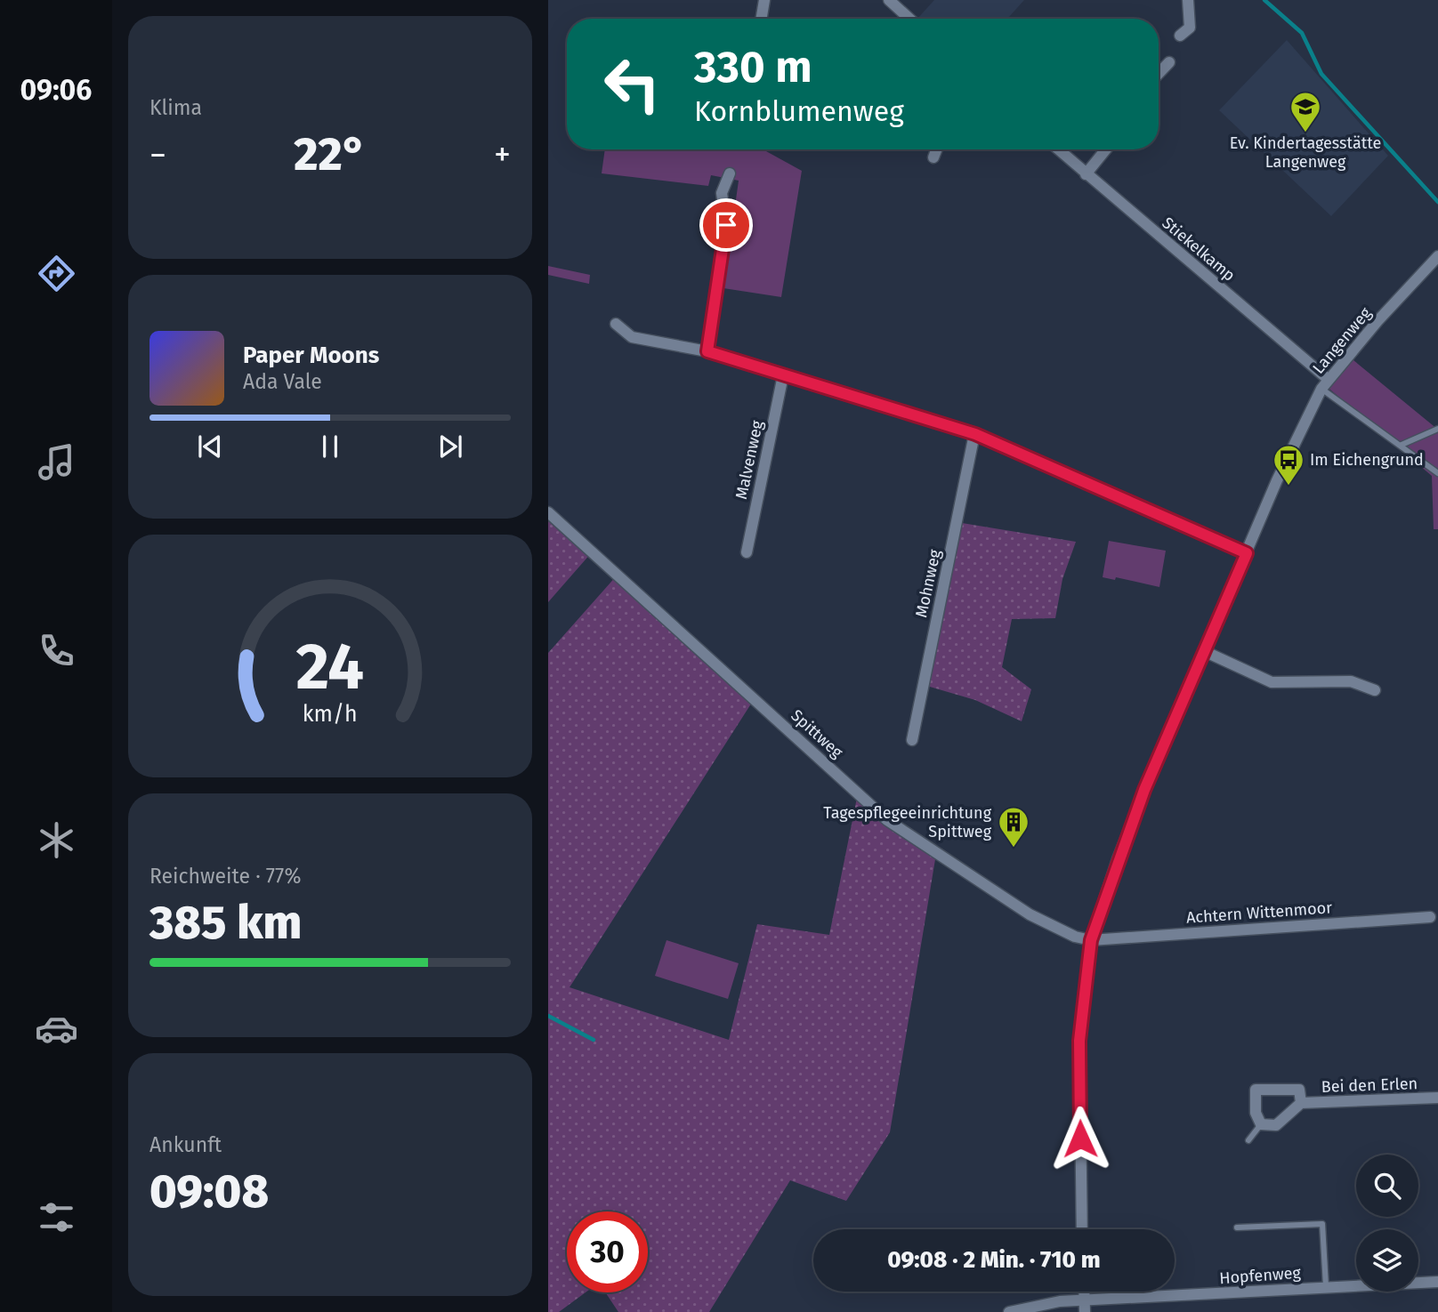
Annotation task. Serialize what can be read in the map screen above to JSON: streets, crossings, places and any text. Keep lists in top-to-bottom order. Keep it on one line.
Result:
{"streets":{"street":["Stiekelkamp","Langenweg","Malvenweg","Mohnweg","Spittweg","Achtern Wittenmoor","Bei den Erlen","Hopfenweg"]},"crossings":[["Stiekelkamp","Langenweg"],["Langenweg","Spittweg"],["Langenweg","Achtern Wittenmoor"],["Spittweg","Achtern Wittenmoor"]],"places":{"school or university":["Ev. Kindertagesstätte Langenweg"],"bus stop":["Im Eichengrund"],"building":["Tagespflegeeinrichtung Spittweg"]},"page":{"tabs":"09:06","tile":["Klima",["Reichweite · 77%","385 km"],["Ankunft","09:08"]],"turn":["330 m","Kornblumenweg"],"heat":["−","22°","+"],"song":["Paper Moons","Ada Vale"],"limit":"30","trip":"09:08 · 2 Min. · 710 m","gauge":["24","km/h"]}}
